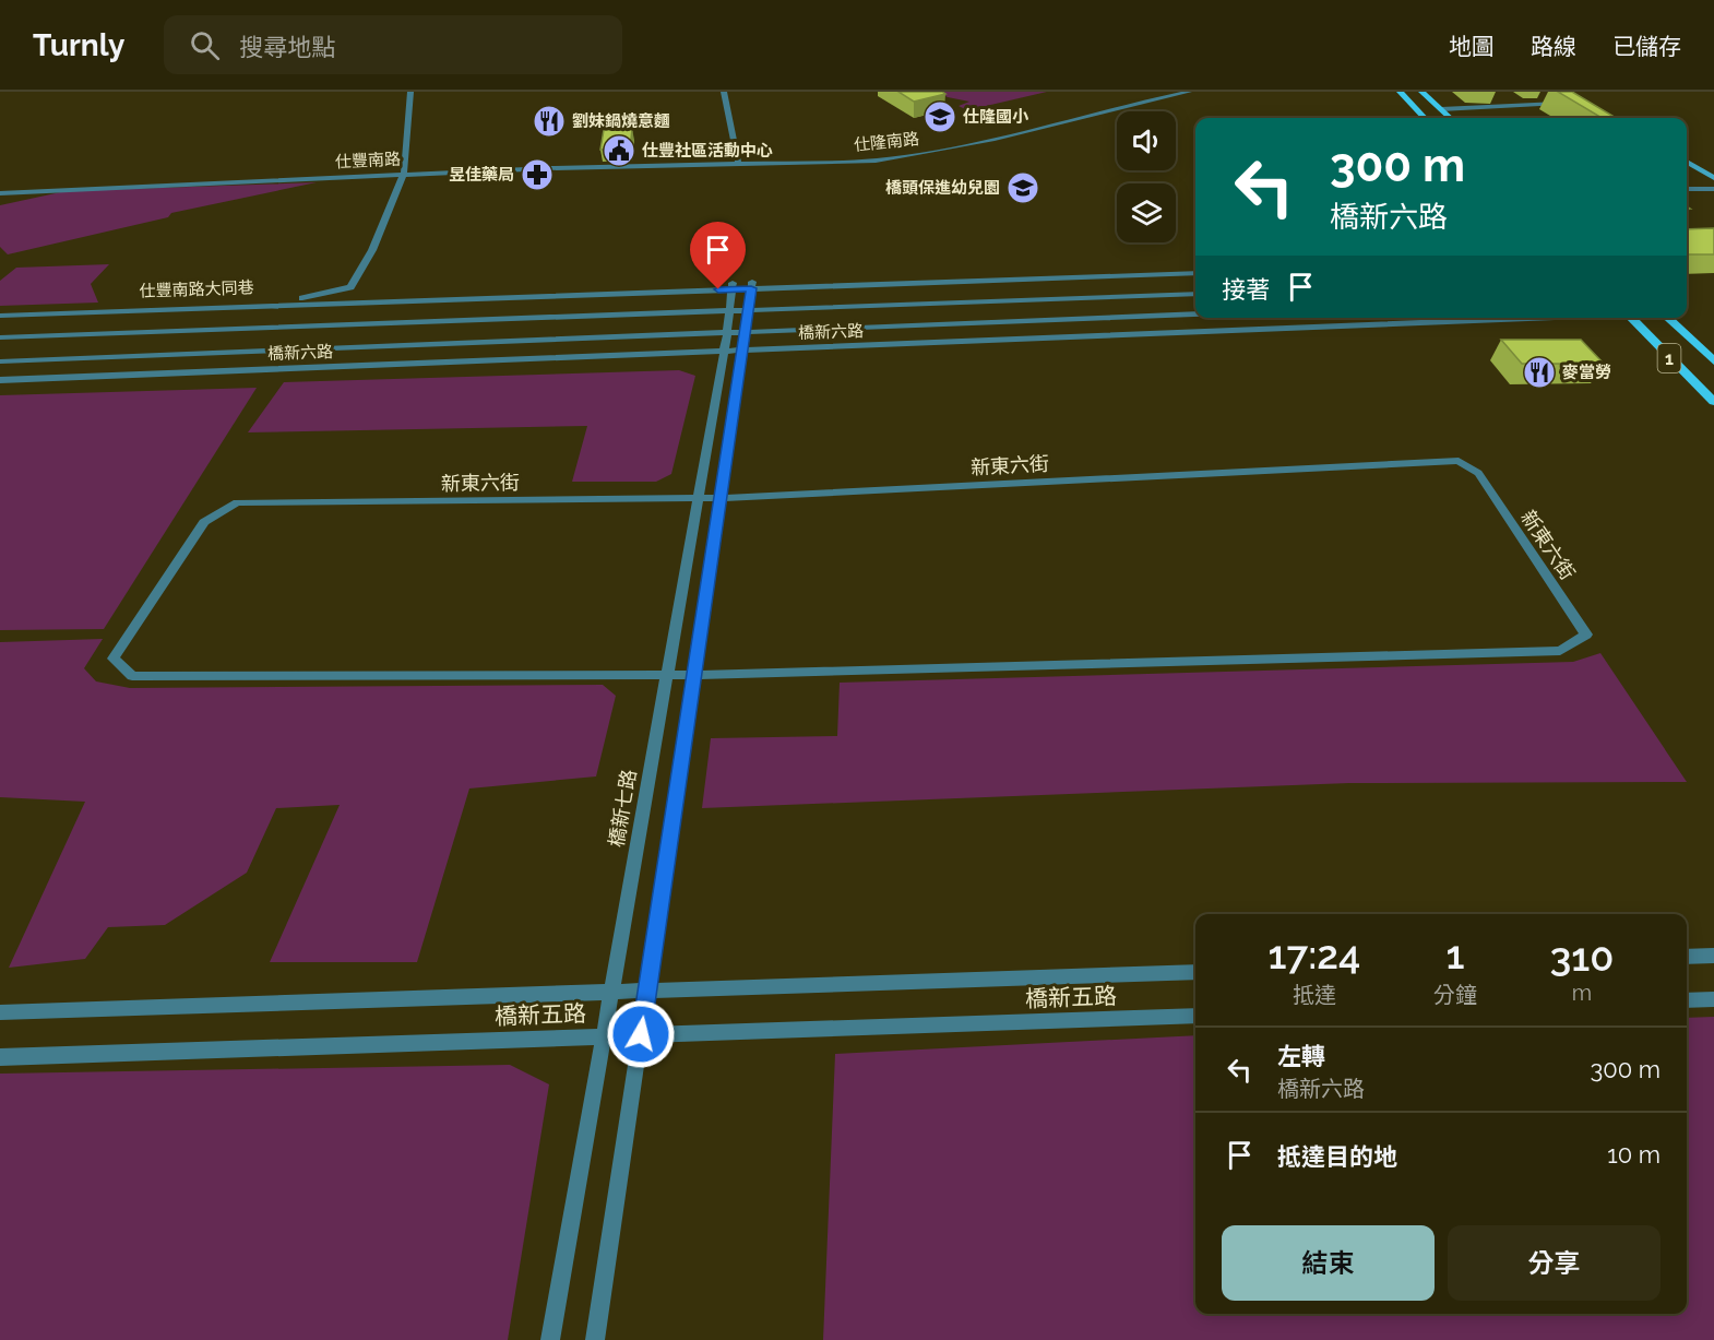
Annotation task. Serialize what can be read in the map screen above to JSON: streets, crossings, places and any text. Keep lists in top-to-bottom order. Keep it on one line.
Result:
{"streets":{"main road":["1"],"street":["仕隆南路","仕豐南路","仕豐南路大同巷","橋新六路","新東六街","橋新七路","橋新五路"]},"crossings":[["仕隆南路","仕豐南路"],["仕豐南路","仕豐南路大同巷"],["橋新六路","橋新七路"],["新東六街","橋新七路"],["橋新七路","橋新五路"]],"places":{"school or university":["仕隆國小","橋頭保進幼兒園"],"restaurant":["劉妹鍋燒意麵","麥當勞"],"public building":["仕豐社區活動中心"],"pharmacy":["昱佳藥局"]},"page":{"header":"Turnly","search":"搜尋地點","nav":["地圖","路線","已儲存"],"turn":["300 m","橋新六路"],"then":"接著","eta":["17:24","抵達","1","分鐘","310","m"],"list":[{"name":"左轉","note":"橋新六路","value":"300 m"},{"name":"抵達目的地","value":"10 m"}],"buttons":["結束","分享"]}}
